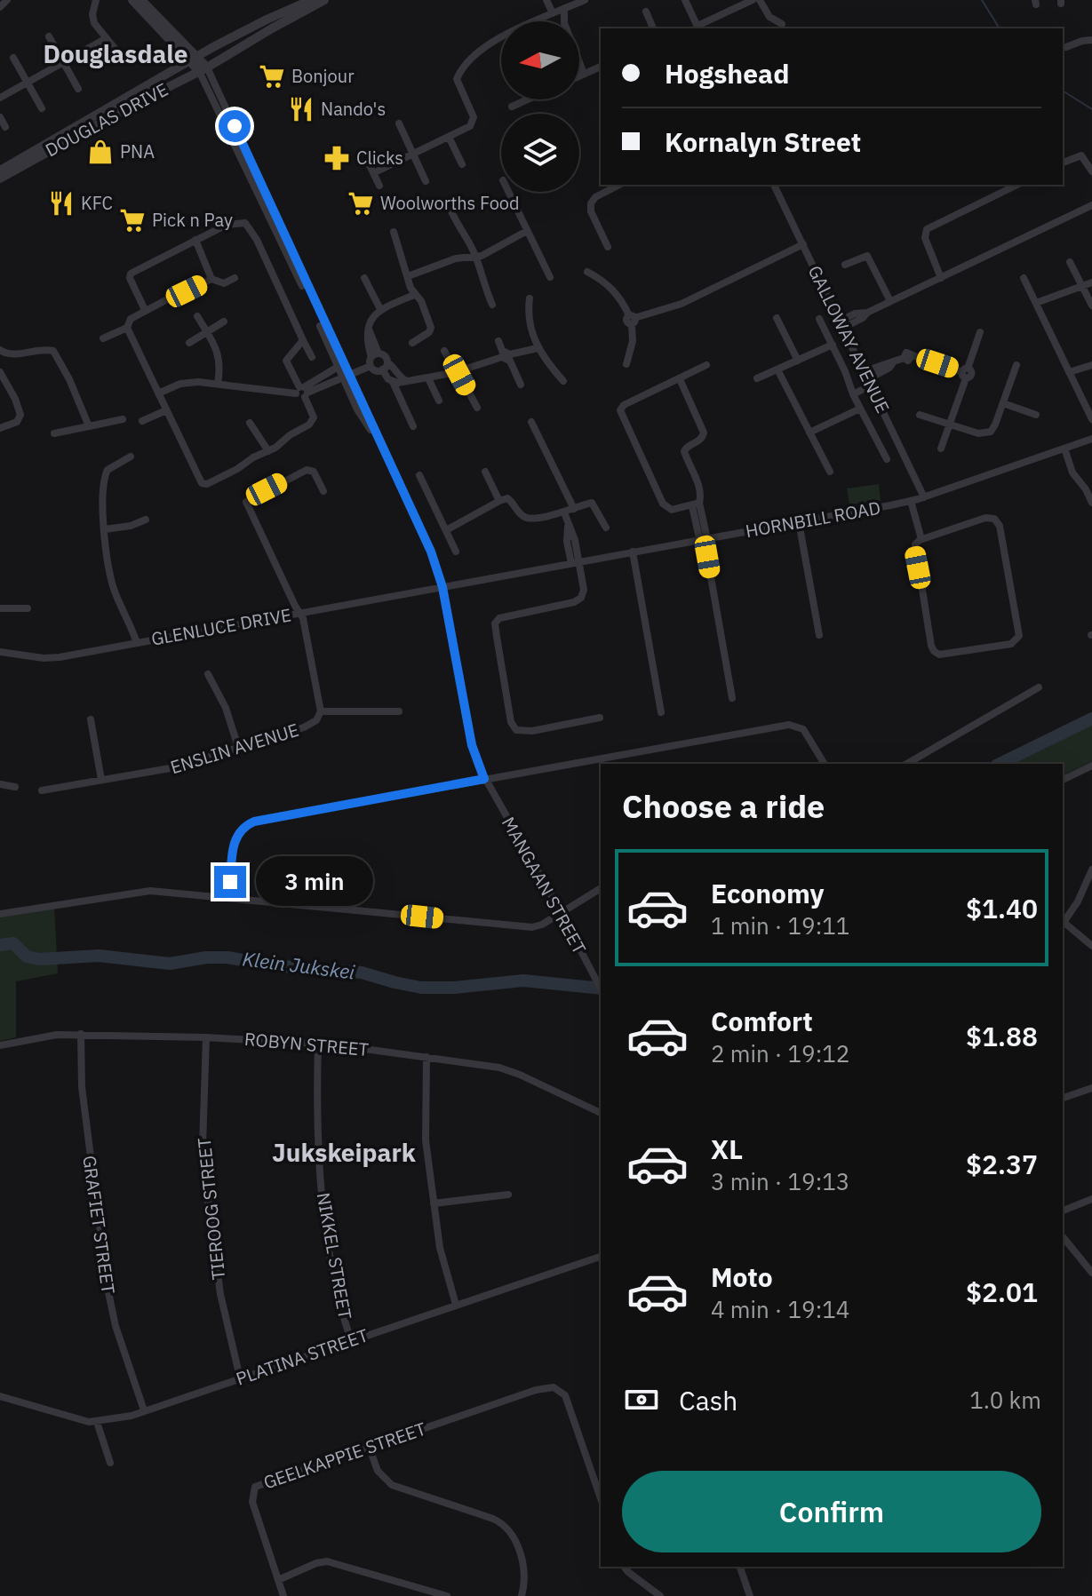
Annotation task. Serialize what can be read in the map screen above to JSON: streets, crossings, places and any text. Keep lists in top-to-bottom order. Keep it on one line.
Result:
{"streets":{"street":["DOUGLAS DRIVE","GALLOWAY AVENUE","HORNBILL ROAD","GLENLUCE DRIVE","ENSLIN AVENUE","MANGAAN STREET","ROBYN STREET","TIEROOG STREET","GRAFIET STREET","NIKKEL STREET","PLATINA STREET","GEELKAPPIE STREET"]},"crossings":[["DOUGLAS DRIVE","MANGAAN STREET"],["GALLOWAY AVENUE","HORNBILL ROAD"],["HORNBILL ROAD","GLENLUCE DRIVE"],["HORNBILL ROAD","MANGAAN STREET"],["GLENLUCE DRIVE","MANGAAN STREET"],["ROBYN STREET","TIEROOG STREET"],["ROBYN STREET","GRAFIET STREET"],["ROBYN STREET","NIKKEL STREET"],["TIEROOG STREET","PLATINA STREET"],["GRAFIET STREET","PLATINA STREET"],["NIKKEL STREET","PLATINA STREET"]],"districts":["Douglasdale","Jukskeipark"],"water":["Klein Jukskei"],"places":{"supermarket":["Bonjour","Woolworths Food","Pick n Pay"],"restaurant":["Nando's","KFC"],"shop":["PNA"],"pharmacy":["Clicks"]},"north":"left","page":{"banner":["Hogshead","Kornalyn Street"],"heading":"Choose a ride","list":[{"name":"Economy","note":"1 min · 19:11","value":"$1.40"},{"name":"Comfort","note":"2 min · 19:12","value":"$1.88"},{"name":"XL","note":"3 min · 19:13","value":"$2.37"},{"name":"Moto","note":"4 min · 19:14","value":"$2.01"}],"bubble":"3 min","pay":["Cash","1.0 km"],"buttons":"Confirm"}}
